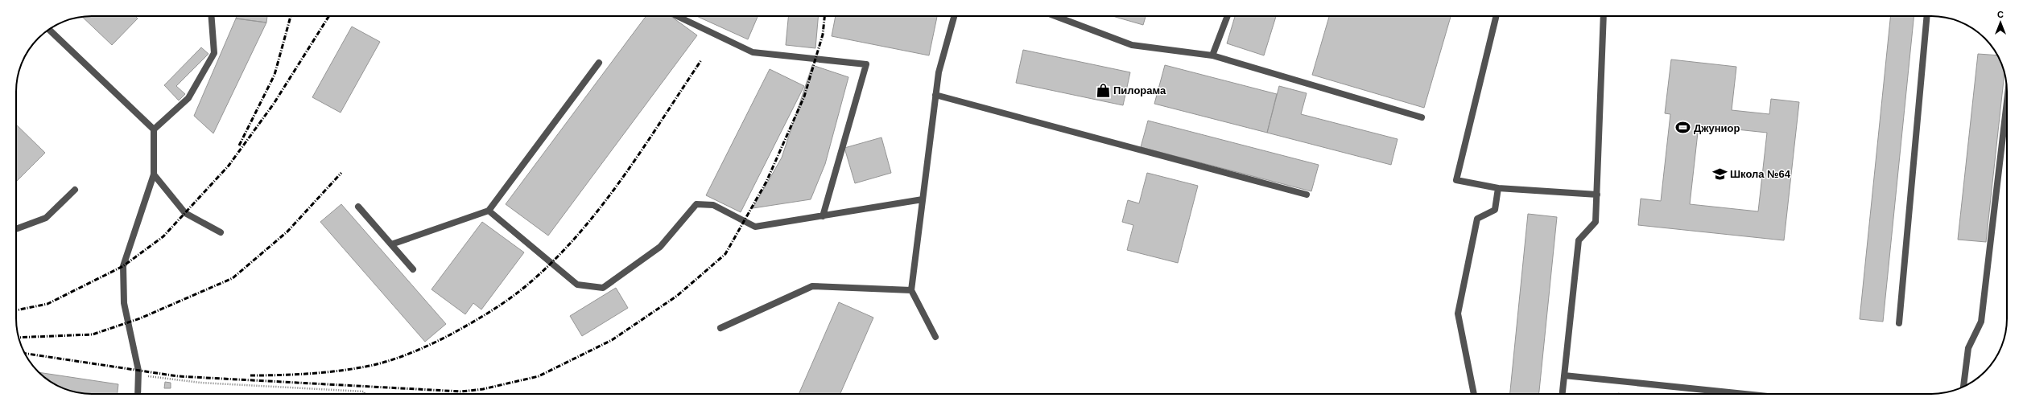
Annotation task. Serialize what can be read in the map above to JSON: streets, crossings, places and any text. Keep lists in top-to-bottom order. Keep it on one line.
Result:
{"places":{"shop":["Пилорама"],"sports":["Джуниор"],"school or university":["Школа №64"]},"north":"top"}
